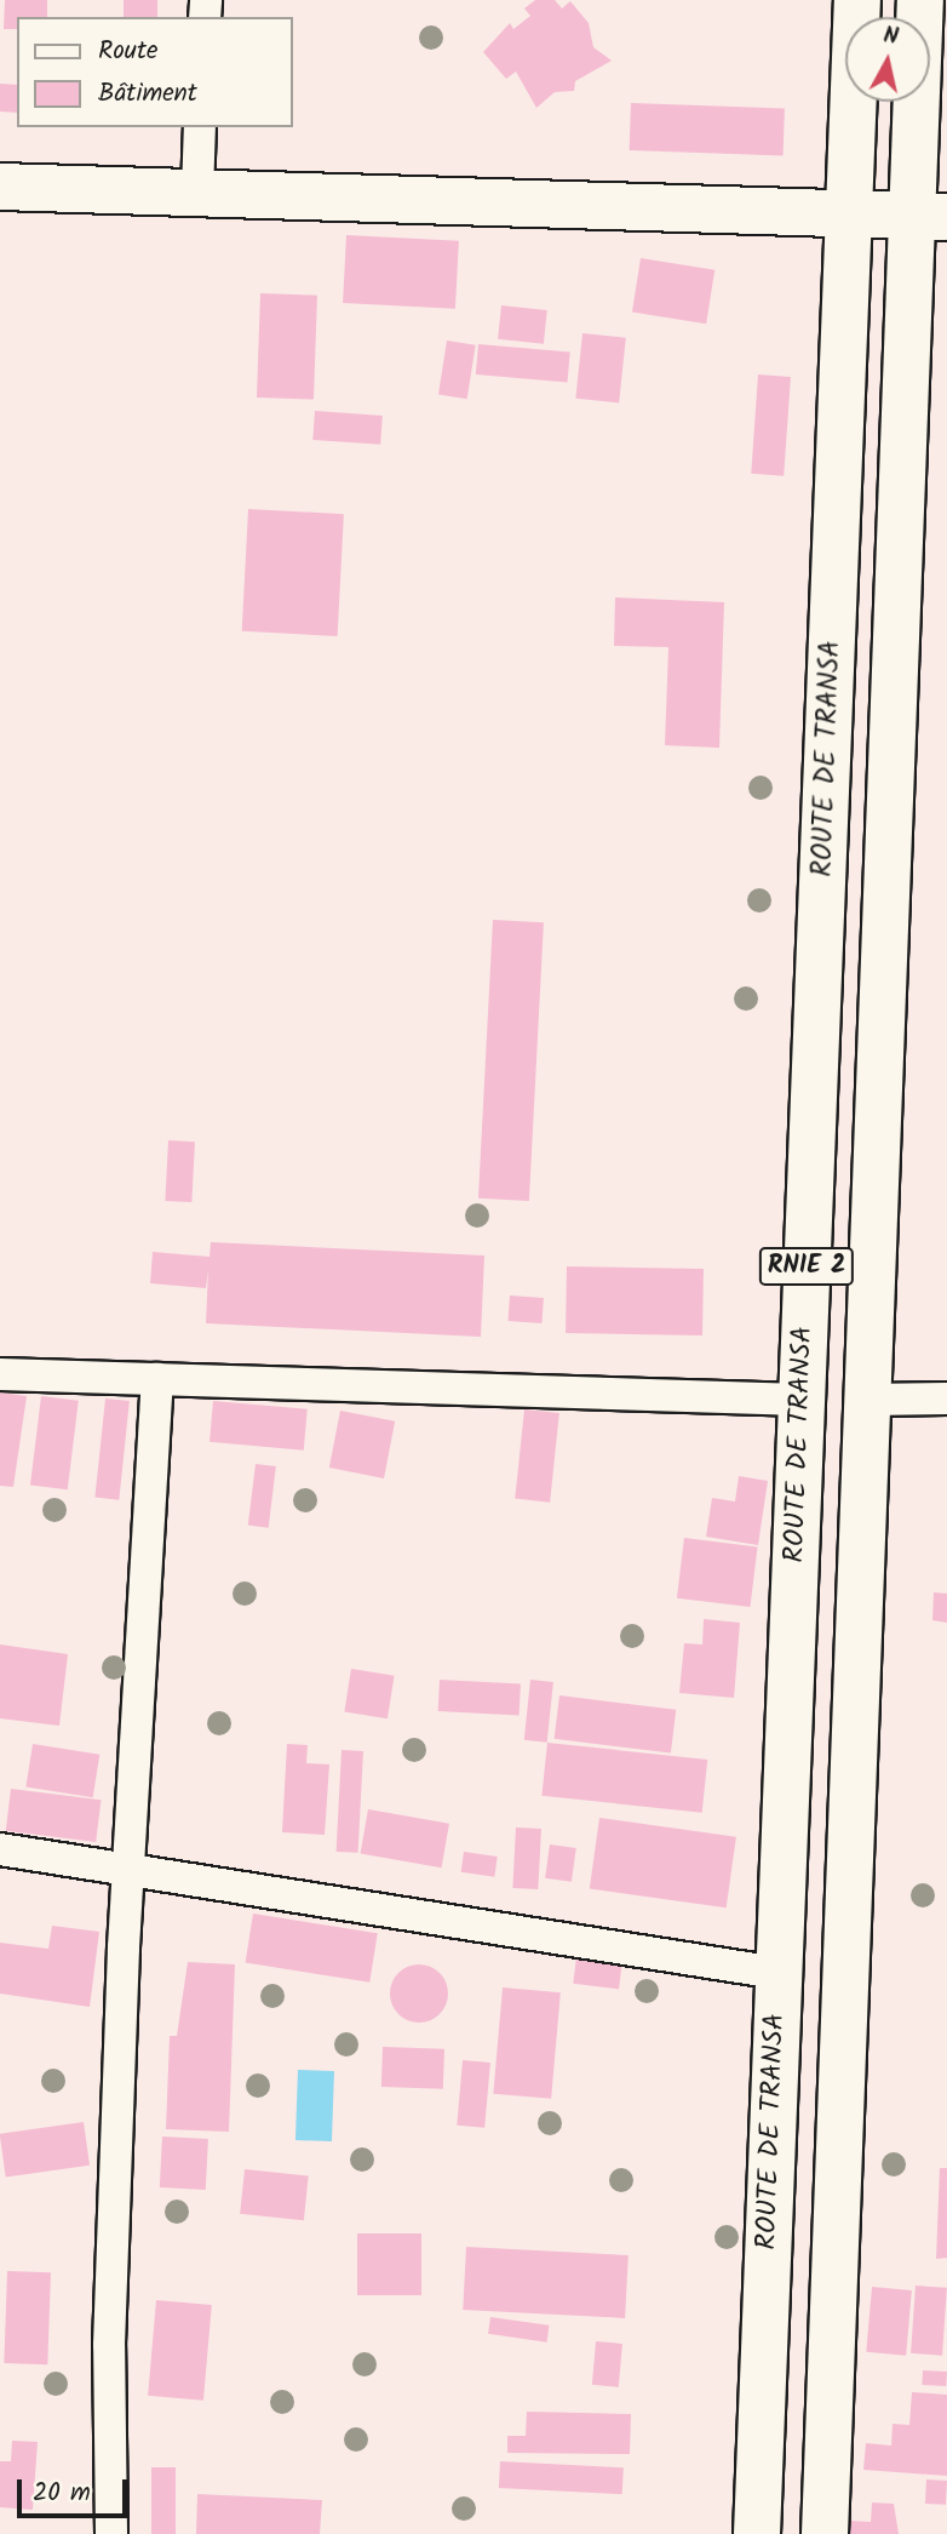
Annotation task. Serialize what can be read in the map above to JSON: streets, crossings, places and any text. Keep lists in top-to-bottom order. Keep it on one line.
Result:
{"streets":{"main road":["ROUTE DE TRANSA","RNIE 2"]},"legend":["Route","Bâtiment"],"scale_bar":"20 m","north":"top"}
